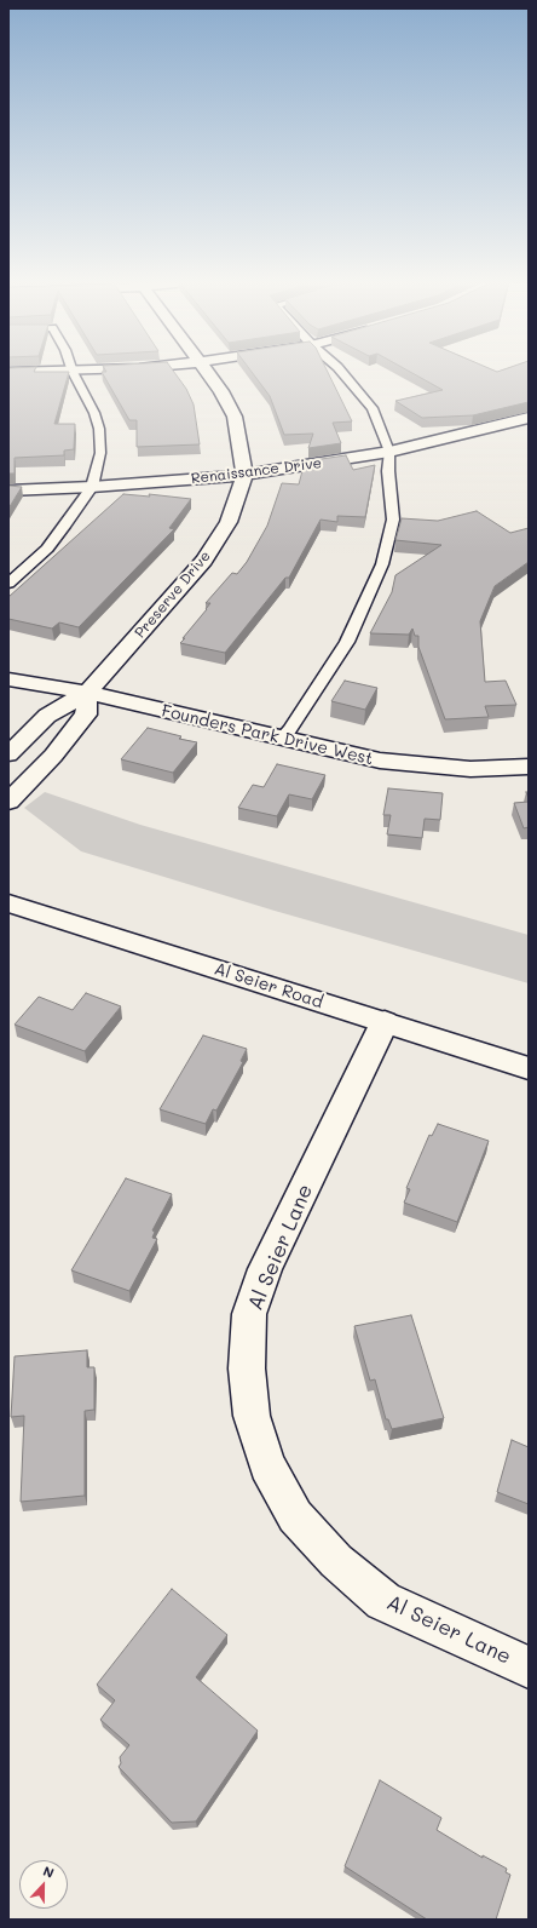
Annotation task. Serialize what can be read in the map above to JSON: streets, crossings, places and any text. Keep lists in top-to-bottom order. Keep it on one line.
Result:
{"streets":{"street":["Renaissance Drive","Preserve Drive","Founders Park Drive West","Al Seier Road","Al Seier Lane"]},"crossings":[["Renaissance Drive","Preserve Drive"],["Preserve Drive","Founders Park Drive West"],["Al Seier Road","Al Seier Lane"]],"north":"top"}
